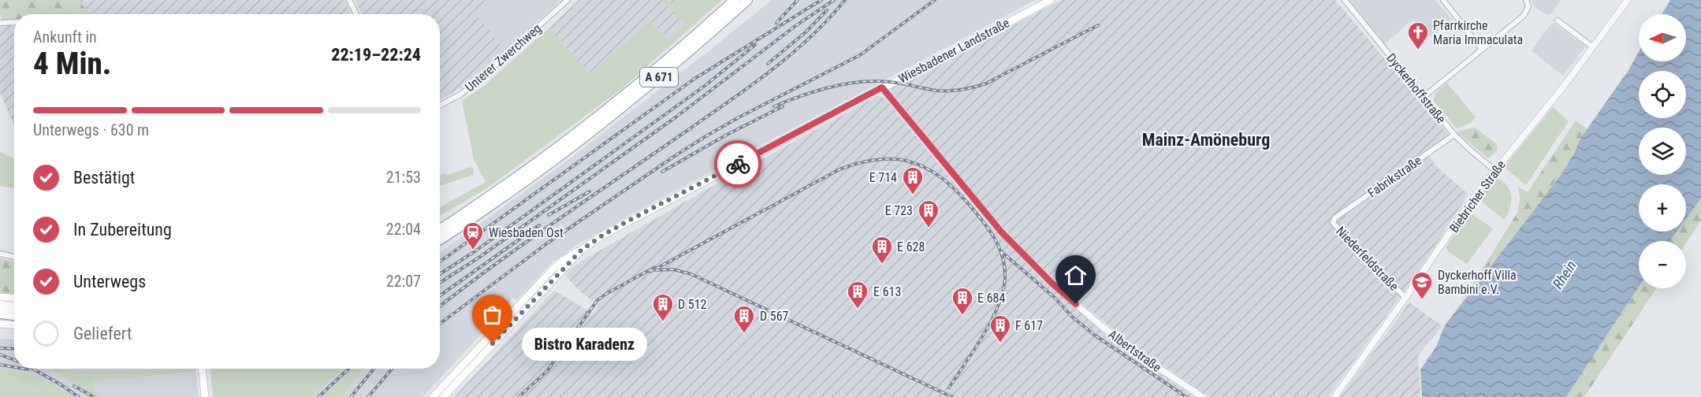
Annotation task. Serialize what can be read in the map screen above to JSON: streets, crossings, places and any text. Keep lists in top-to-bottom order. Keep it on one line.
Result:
{"streets":{"highway":["A 671"],"main road":["Wiesbadener Landstraße"],"street":["Unterer Zwerchweg","Dyckerhoffstraße","Fabrikstraße","Biebricher Straße","Niederfeldstraße","Albertstraße"]},"crossings":[["Wiesbadener Landstraße","Albertstraße"],["Dyckerhoffstraße","Fabrikstraße"],["Dyckerhoffstraße","Biebricher Straße"],["Fabrikstraße","Niederfeldstraße"],["Biebricher Straße","Niederfeldstraße"]],"districts":["Mainz-Amöneburg"],"water":["Rhein"],"places":{"church":["Pfarrkirche Maria Immaculata"],"building":["E 714","E 723","E 628","E 613","E 684","D 512","D 567","F 617"],"station":["Wiesbaden Ost"],"school or university":["Dyckerhoff Villa Bambini e.V."],"other":["Bistro Karadenz"]},"north":"left","page":{"map_buttons":["+","−"],"heading":["4 Min.","Ankunft in","22:19–22:24"],"bar":"Unterwegs · 630 m","list":[["Bestätigt","21:53"],["In Zubereitung","22:04"],["Unterwegs","22:07"],"Geliefert"],"bubble":"Bistro Karadenz"}}
